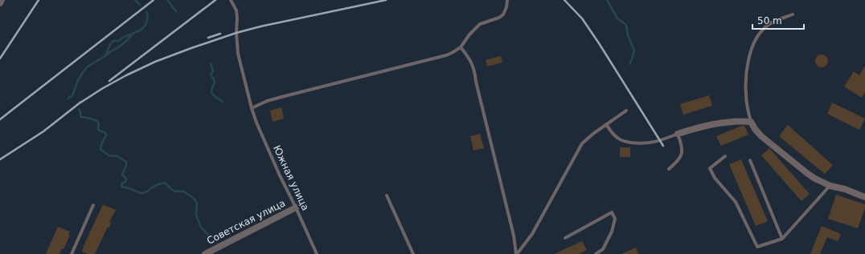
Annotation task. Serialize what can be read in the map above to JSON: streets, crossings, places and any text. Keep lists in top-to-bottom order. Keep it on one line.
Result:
{"streets":{"street":["Советская улица"],"lane":["Южная улица"]},"crossings":[["Южная улица","Советская улица"]],"scale_bar":"50 m"}
